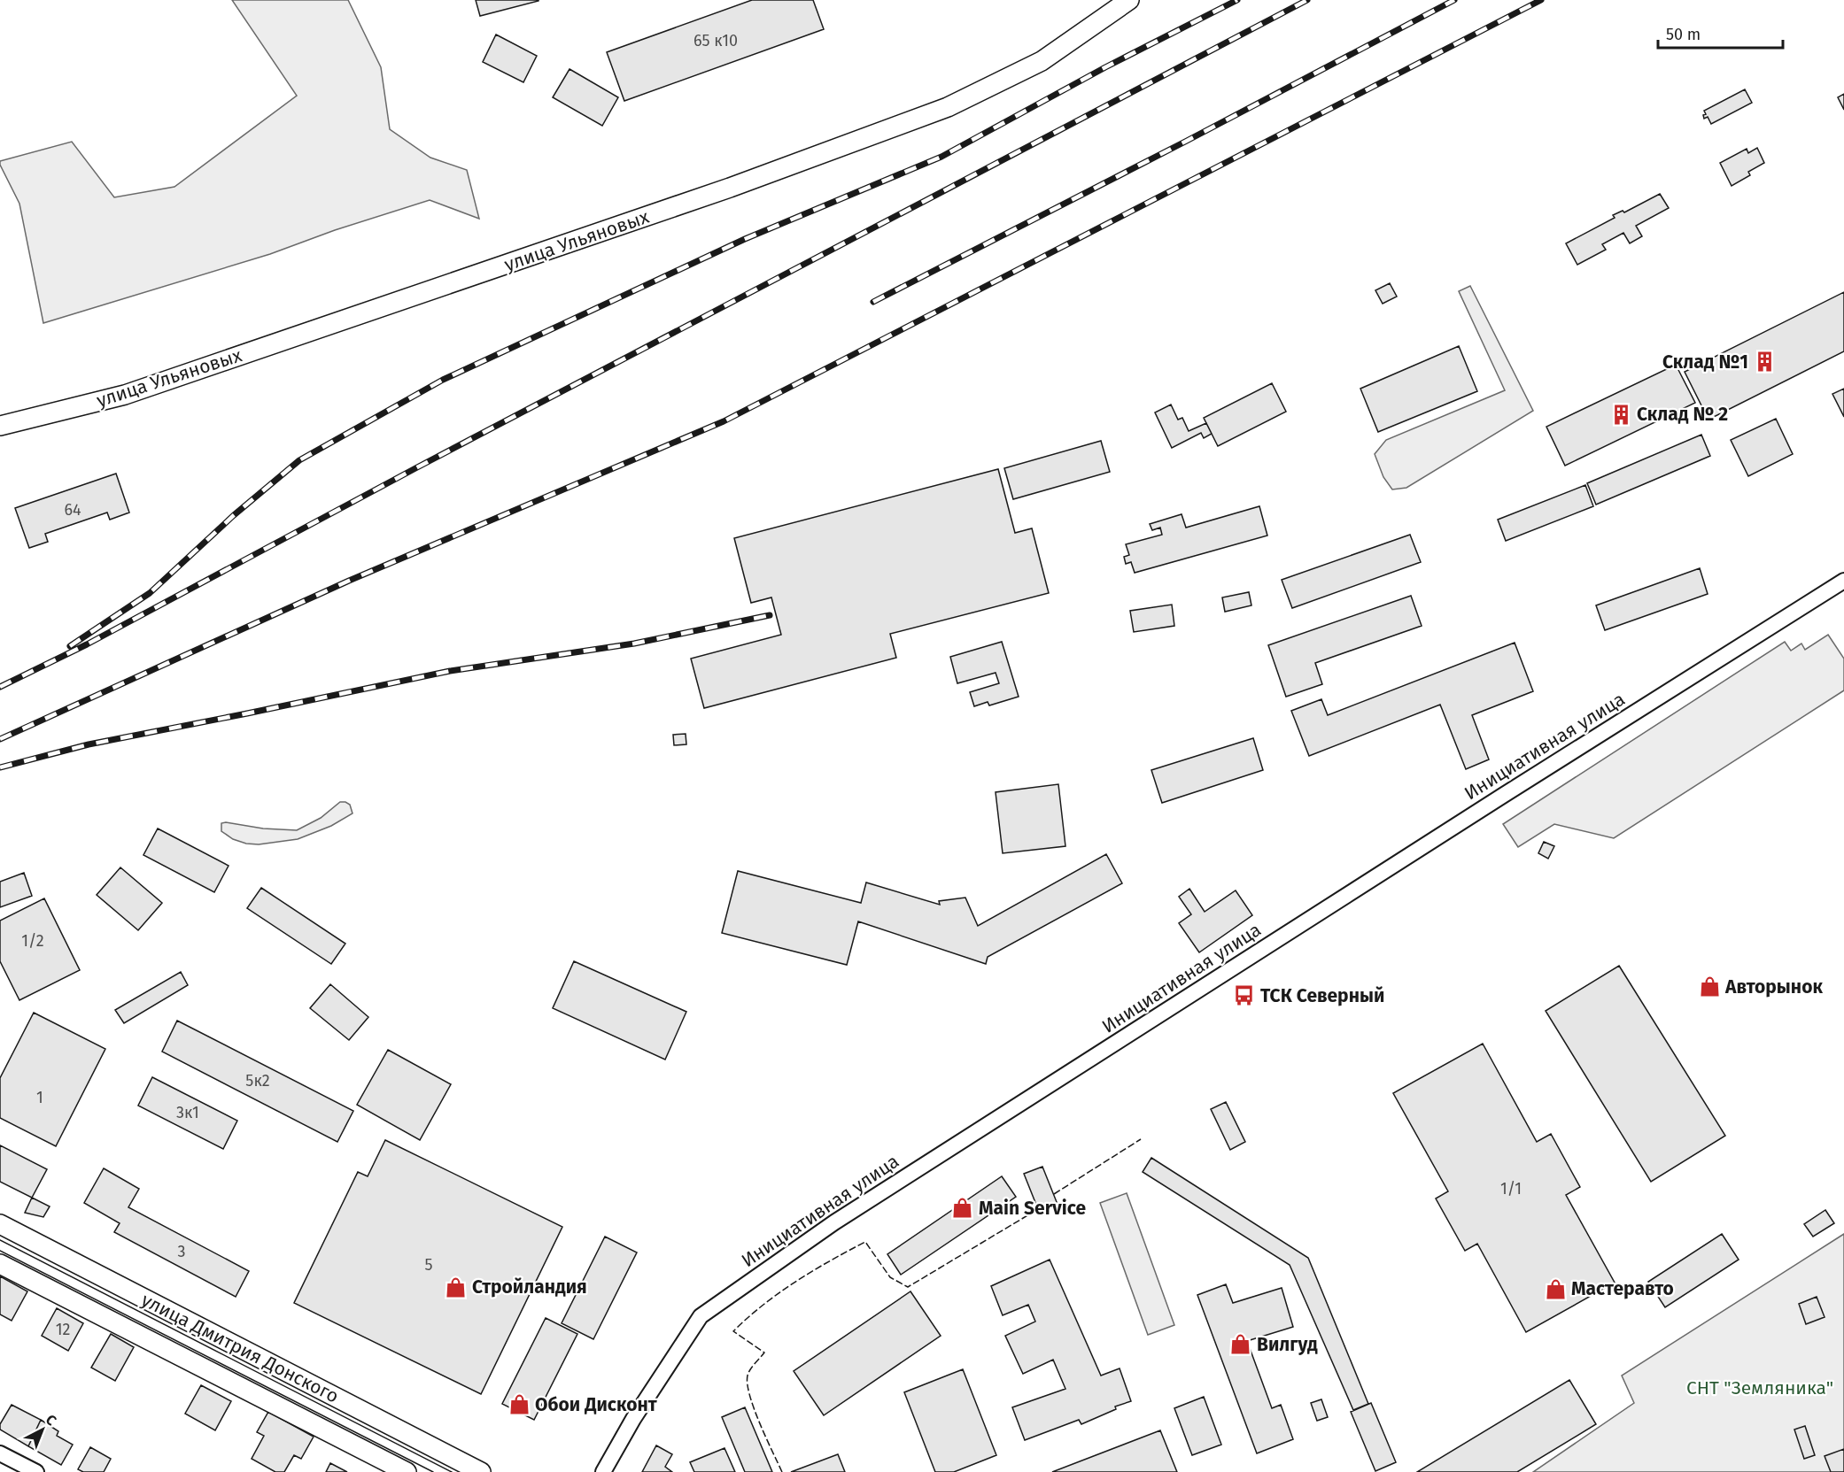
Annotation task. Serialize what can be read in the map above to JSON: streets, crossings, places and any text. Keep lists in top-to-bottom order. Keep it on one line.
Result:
{"streets":{"street":["улица Ульяновых","Инициативная улица","улица Дмитрия Донского"]},"parks":["СНТ \"Земляника\""],"places":{"building":["Склад №1","Склад № 2"],"shop":["Авторынок","Main Service","Стройландия","Мастеравто","Вилгуд","Обои Дисконт"],"bus stop":["ТСК Северный"]},"house_numbers":["65 к10","64","1/2","5к2","1","3к1","1/1","3","5","12"],"scale_bar":"50 m","north":"top right"}
